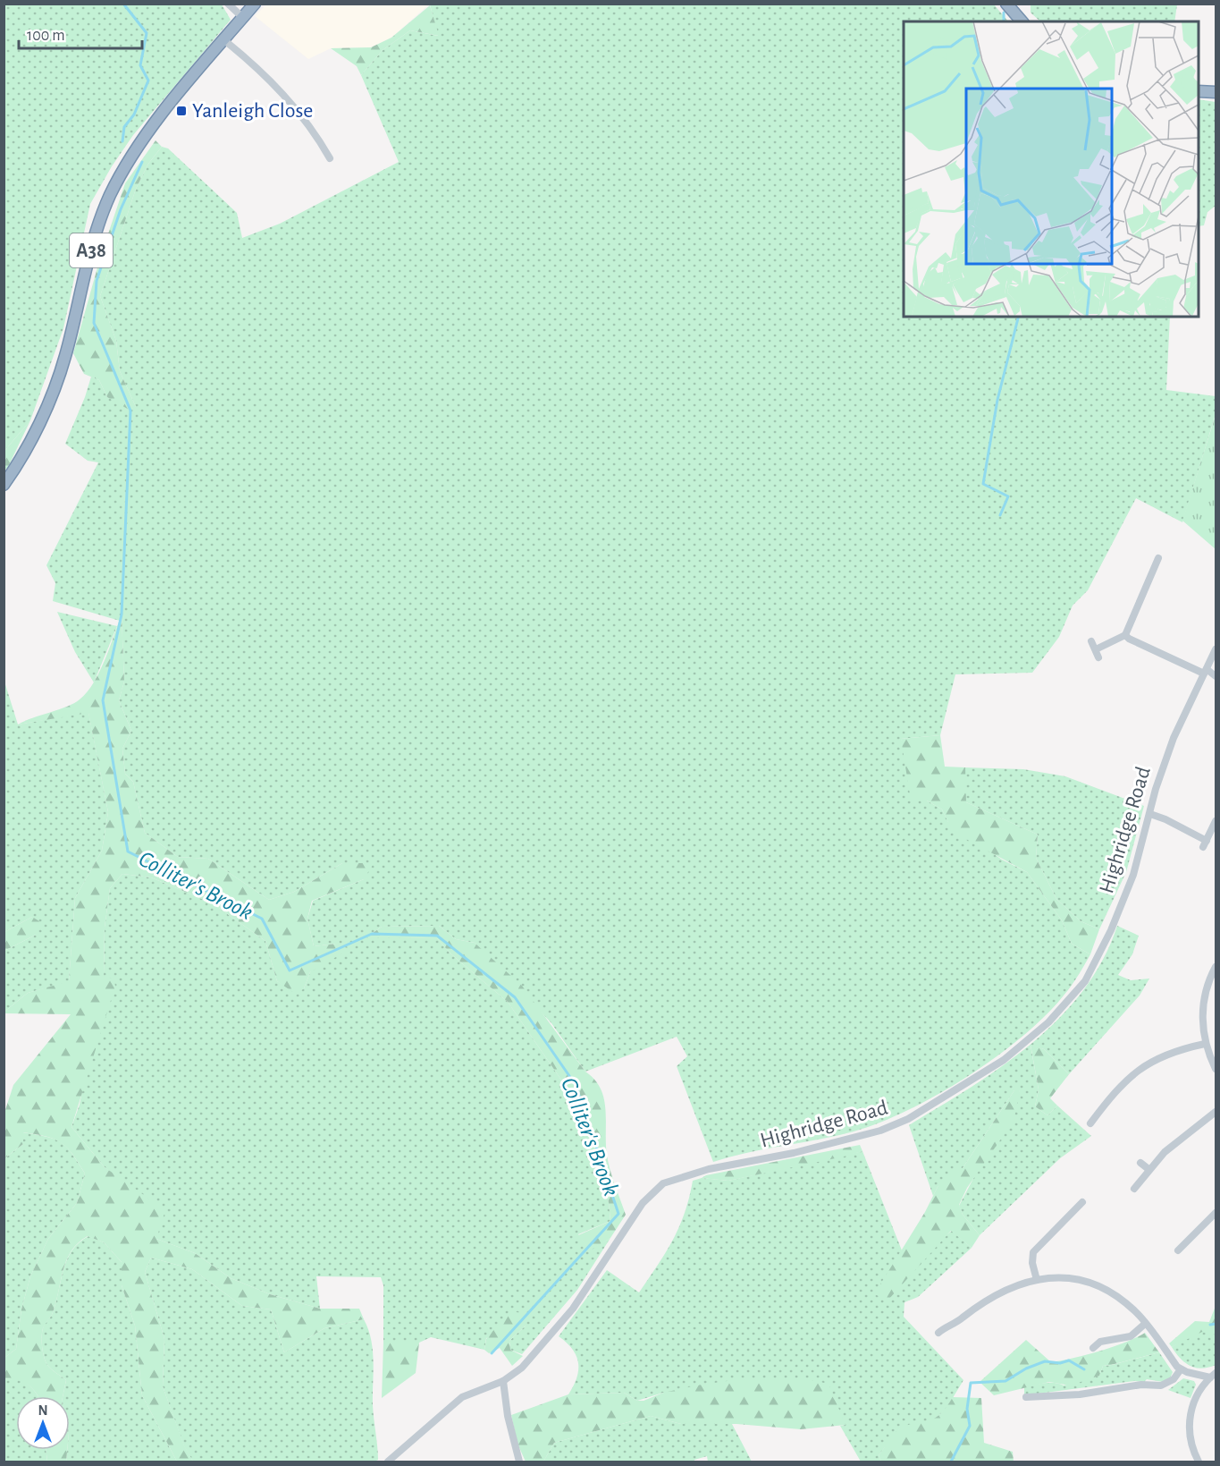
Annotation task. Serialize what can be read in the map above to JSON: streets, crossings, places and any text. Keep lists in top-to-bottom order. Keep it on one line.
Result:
{"streets":{"highway":["A38"],"street":["Highridge Road"]},"water":["Colliter's Brook"],"places":{"transit":["Yanleigh Close"]},"scale_bar":"100 m","north":"top"}
